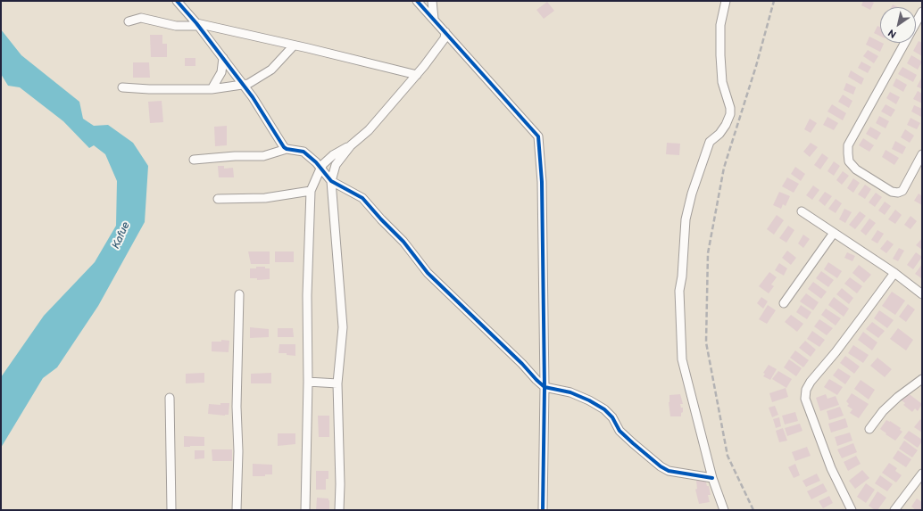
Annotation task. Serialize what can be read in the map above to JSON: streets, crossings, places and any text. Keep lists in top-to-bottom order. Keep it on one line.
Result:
{"water":["Kafue"],"north":"bottom left"}
